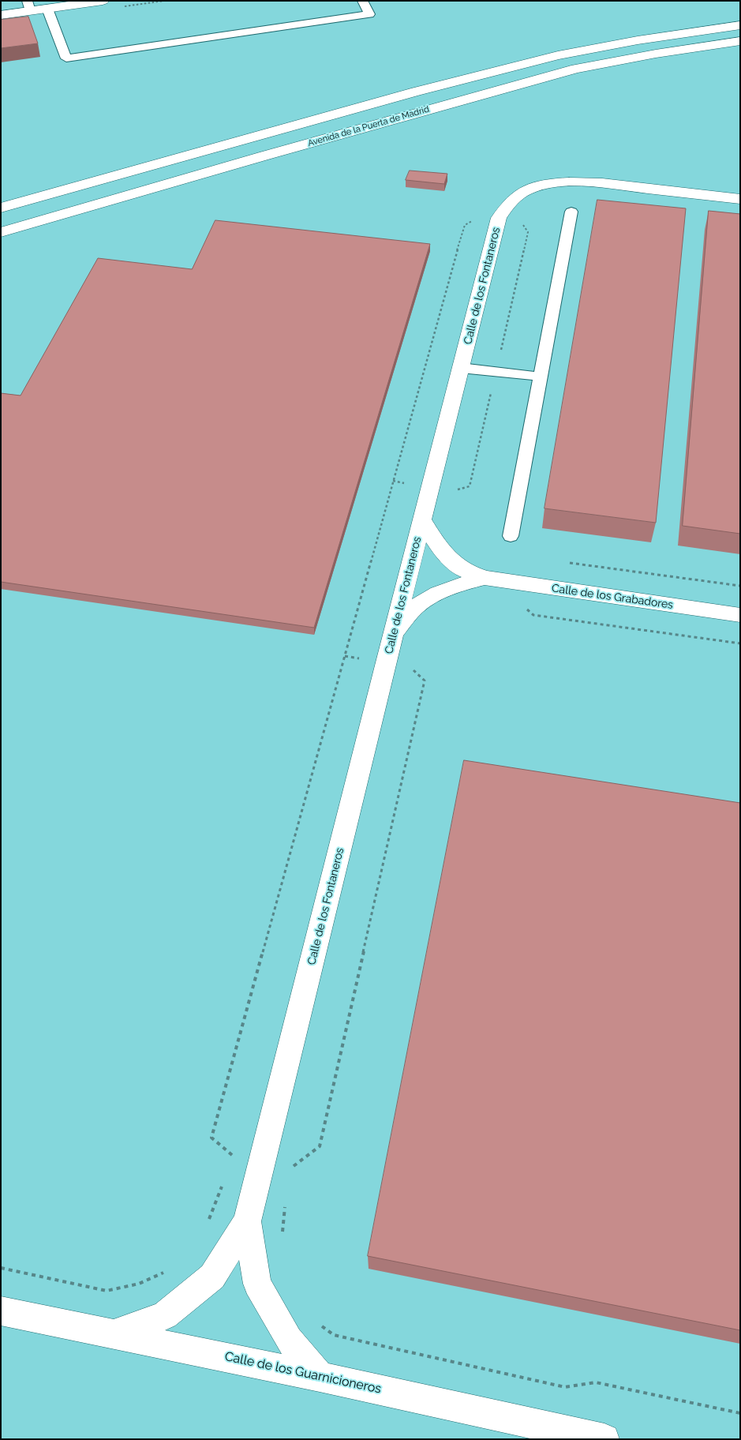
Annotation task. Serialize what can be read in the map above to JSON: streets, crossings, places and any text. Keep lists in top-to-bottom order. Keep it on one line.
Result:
{"streets":{"street":["Avenida de la Puerta de Madrid","Calle de los Fontaneros","Calle de los Grabadores","Calle de los Guarnicioneros"]},"crossings":[["Calle de los Fontaneros","Calle de los Grabadores"],["Calle de los Fontaneros","Calle de los Guarnicioneros"]]}
